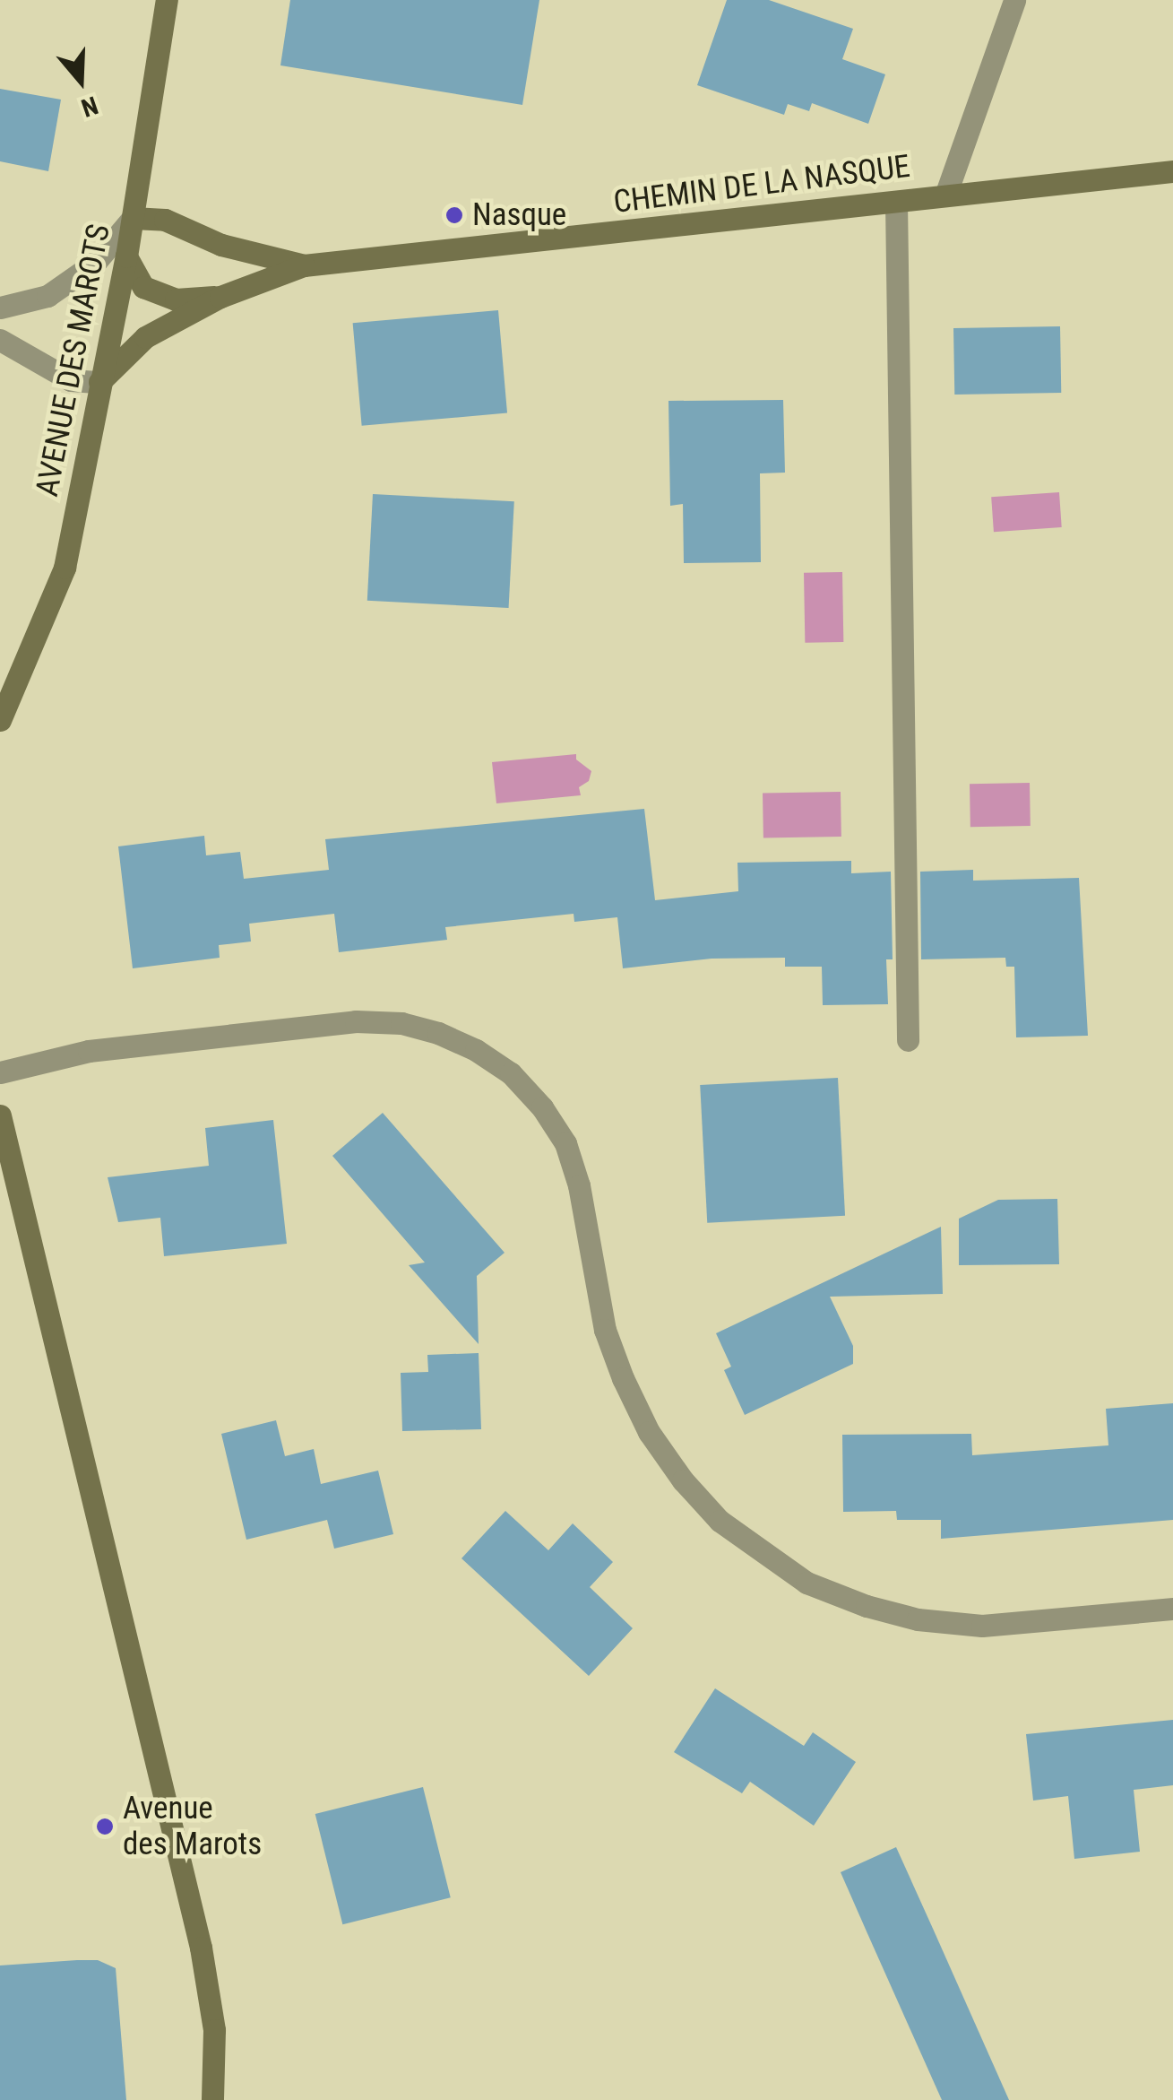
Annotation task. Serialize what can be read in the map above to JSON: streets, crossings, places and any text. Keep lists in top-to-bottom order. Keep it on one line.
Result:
{"streets":{"street":["CHEMIN DE LA NASQUE","AVENUE DES MAROTS"]},"crossings":[["CHEMIN DE LA NASQUE","AVENUE DES MAROTS"]],"places":["Nasque","Avenue des Marots"],"north":"bottom"}
